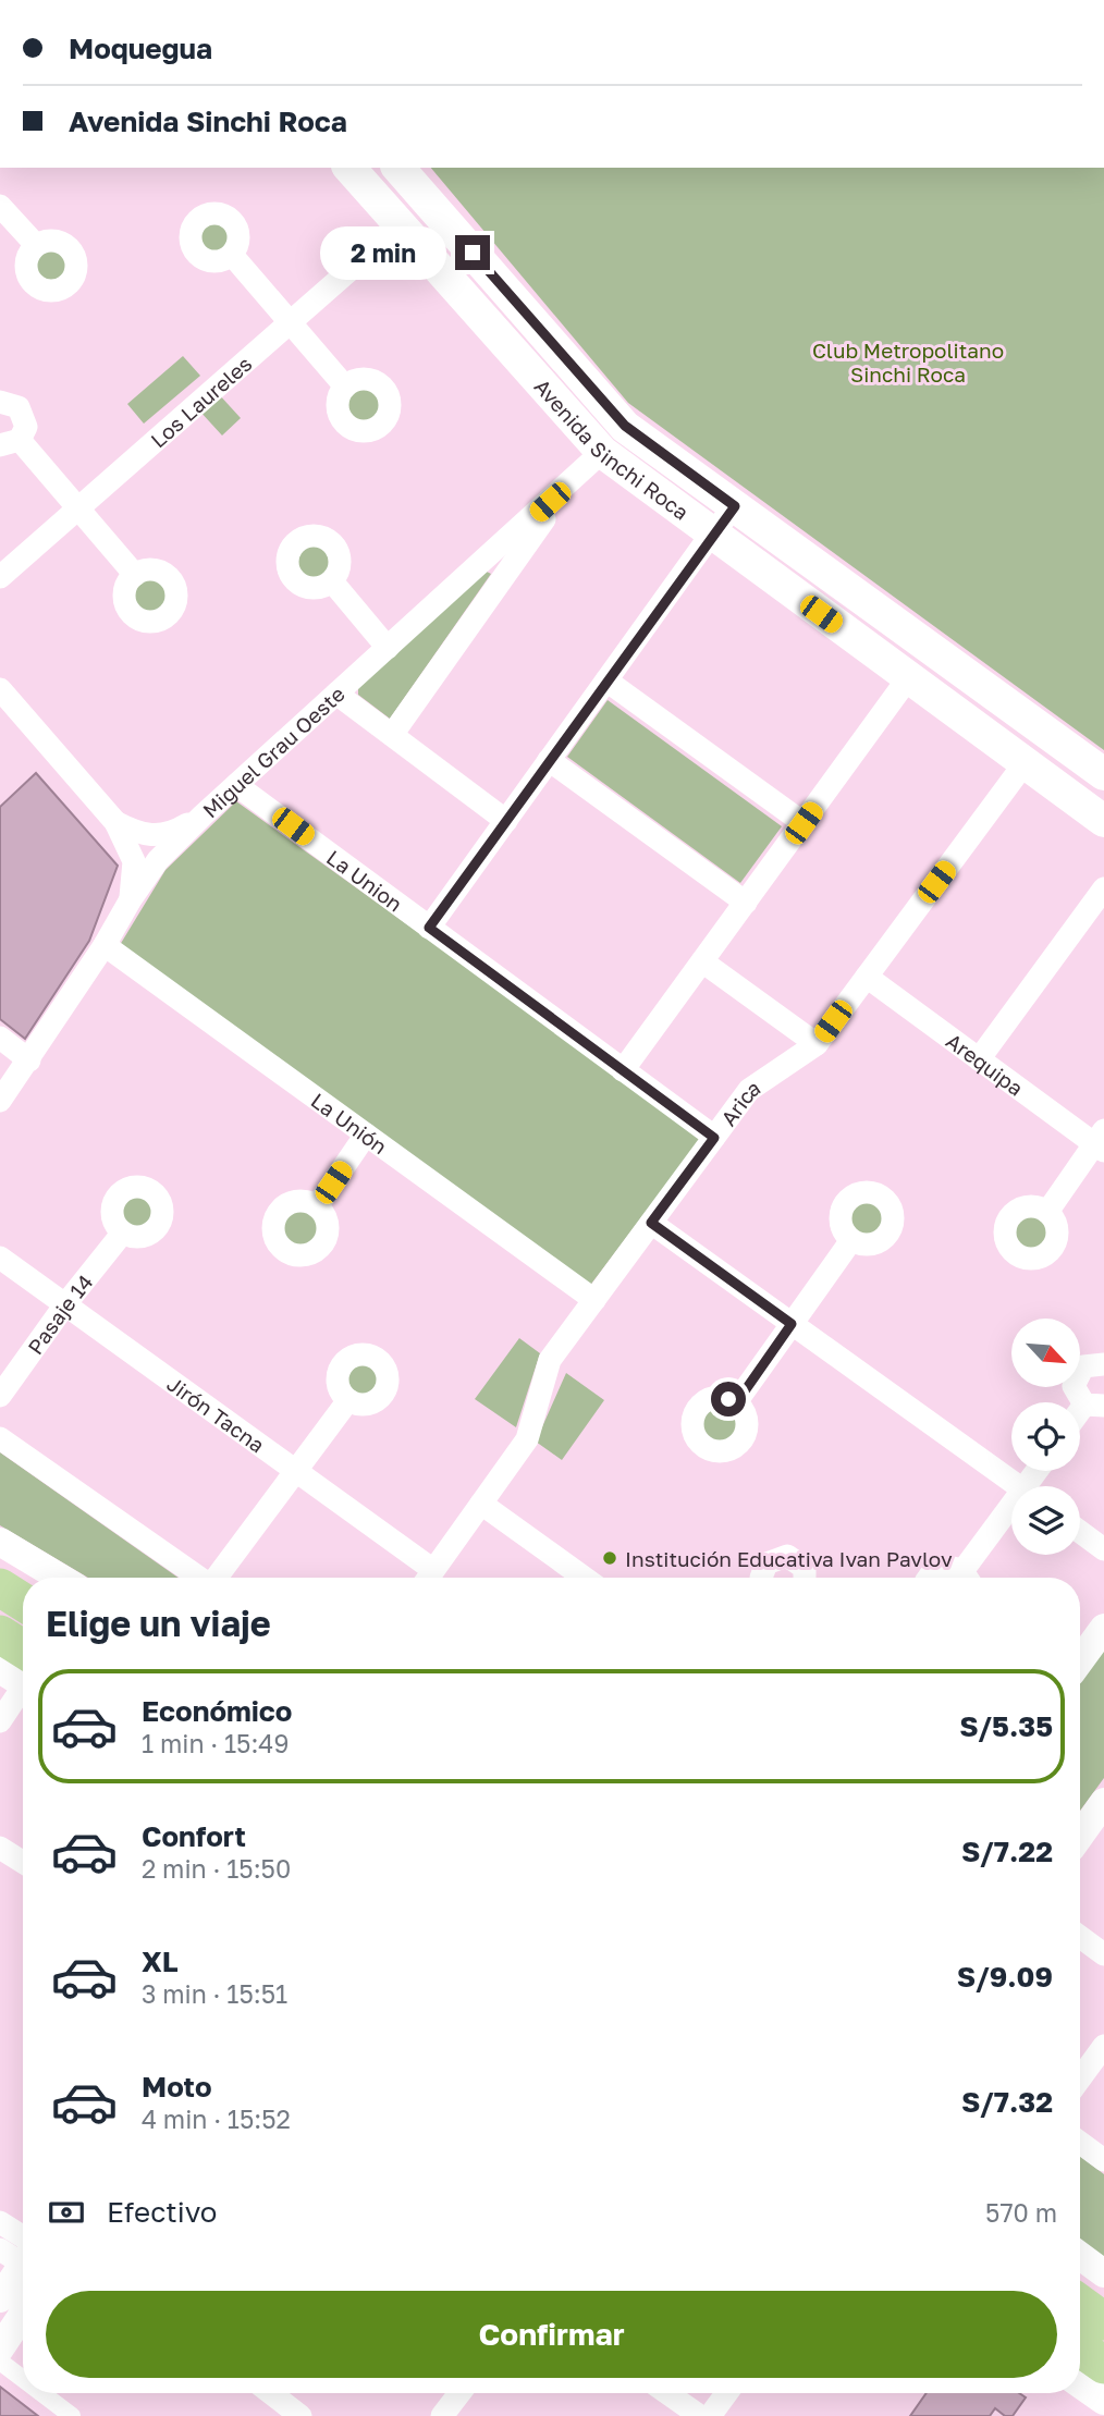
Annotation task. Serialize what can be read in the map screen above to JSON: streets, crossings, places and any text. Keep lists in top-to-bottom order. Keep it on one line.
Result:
{"streets":{"main road":["Avenida Sinchi Roca"],"street":["Los Laureles","Miguel Grau Oeste","La Union","Arequipa","Arica","La Unión","Pasaje 14","Jirón Tacna"]},"crossings":[["Los Laureles","Avenida Sinchi Roca"],["Avenida Sinchi Roca","Miguel Grau Oeste"],["Avenida Sinchi Roca","Arica"],["Miguel Grau Oeste","La Union"],["Miguel Grau Oeste","La Unión"],["La Union","Arica"],["Arequipa","Arica"],["Arica","La Unión"],["Pasaje 14","Jirón Tacna"]],"parks":["Club Metropolitano Sinchi Roca"],"places":["Institución Educativa Ivan Pavlov"],"north":"bottom right","page":{"banner":["Moquegua","Avenida Sinchi Roca"],"bubble":"2 min","heading":"Elige un viaje","list":[{"name":"Económico","note":"1 min · 15:49","value":"S/5.35"},{"name":"Confort","note":"2 min · 15:50","value":"S/7.22"},{"name":"XL","note":"3 min · 15:51","value":"S/9.09"},{"name":"Moto","note":"4 min · 15:52","value":"S/7.32"}],"pay":["Efectivo","570 m"],"buttons":"Confirmar"}}
